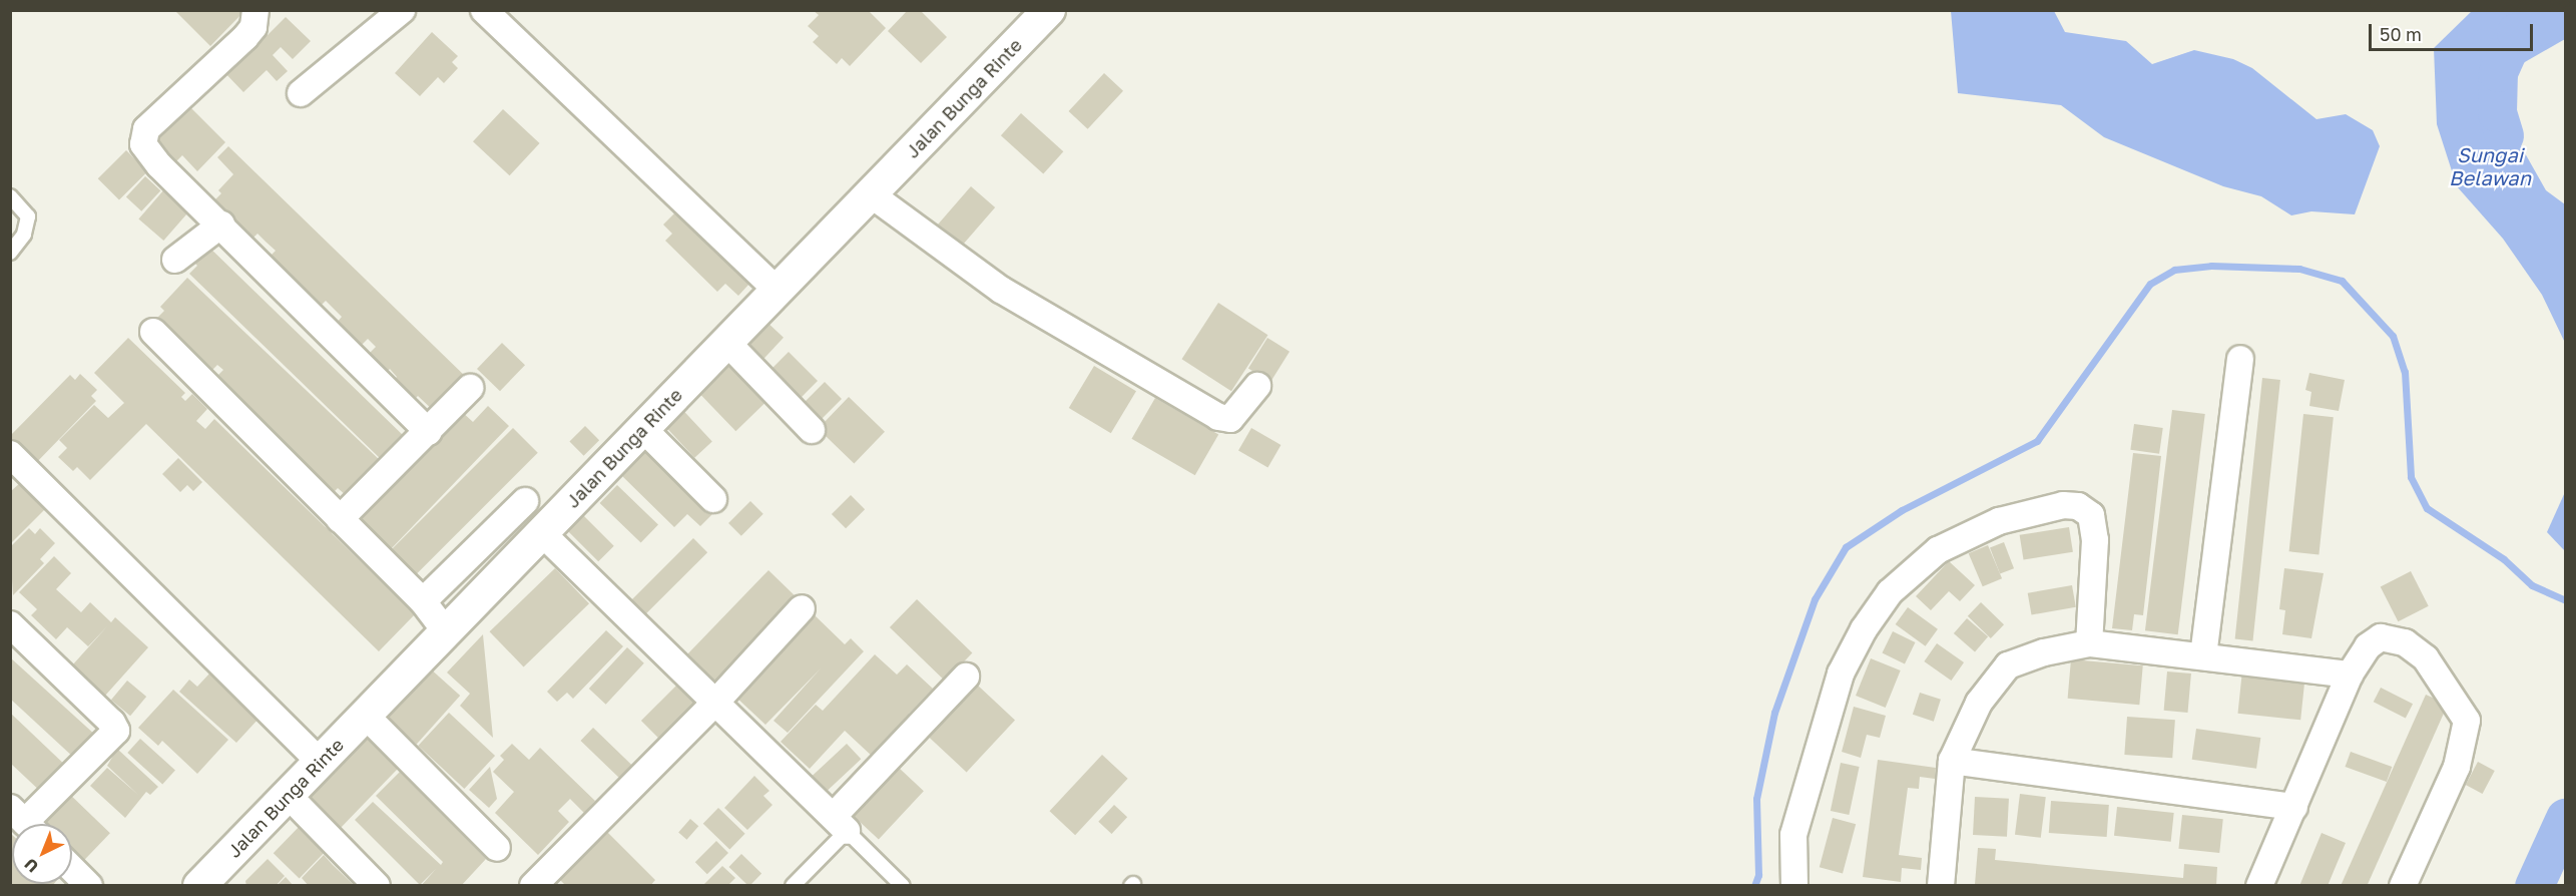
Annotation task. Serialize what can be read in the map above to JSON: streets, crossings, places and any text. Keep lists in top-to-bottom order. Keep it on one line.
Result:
{"streets":{"street":["Jalan Bunga Rinte"]},"water":["Sungai Belawan"],"scale_bar":"50 m","north":"bottom left"}
